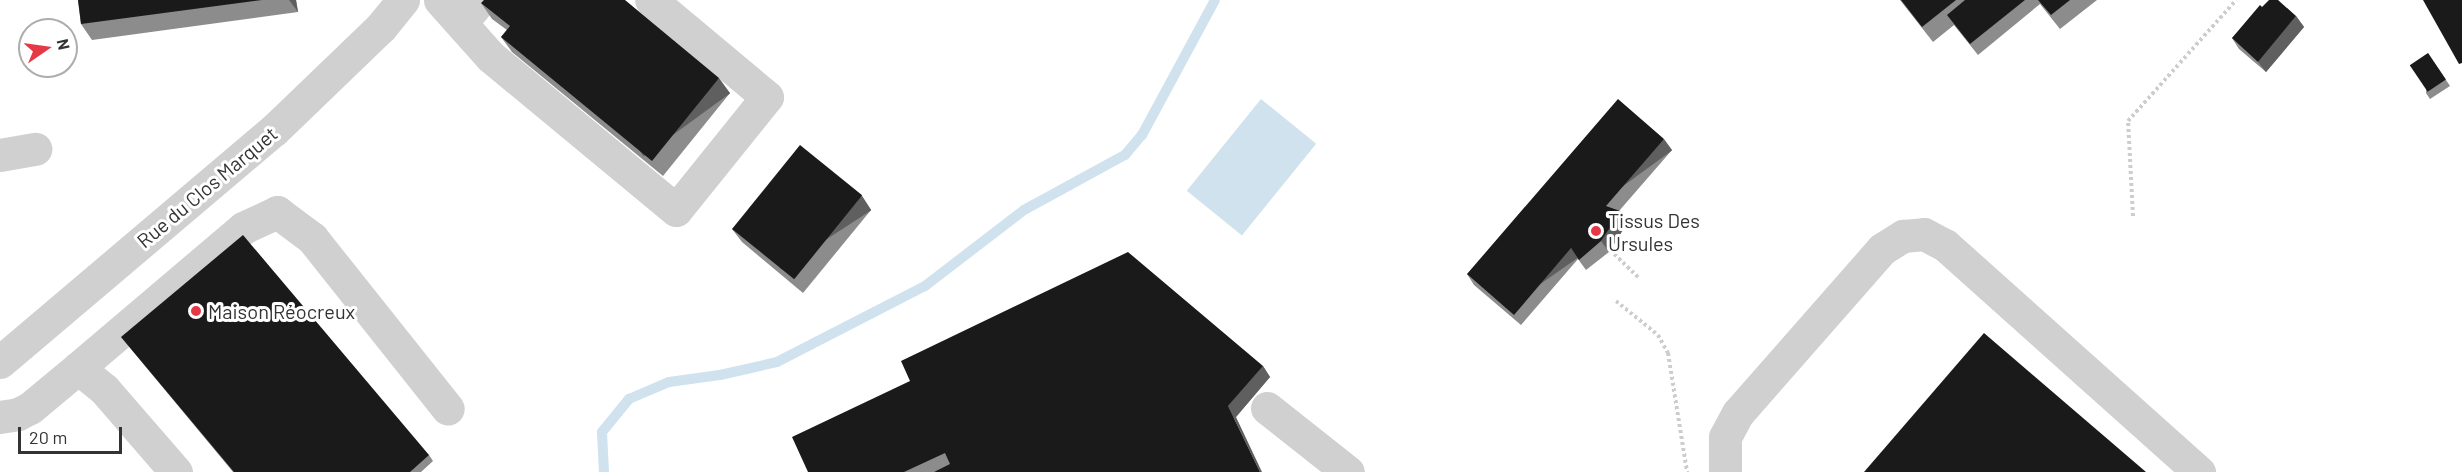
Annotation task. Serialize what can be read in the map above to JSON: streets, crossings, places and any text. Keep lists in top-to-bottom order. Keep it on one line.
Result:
{"streets":{"street":["Rue du Clos Marquet"]},"places":["Tissus Des Ursules","Maison Réocreux"],"scale_bar":"20 m","north":"right"}
